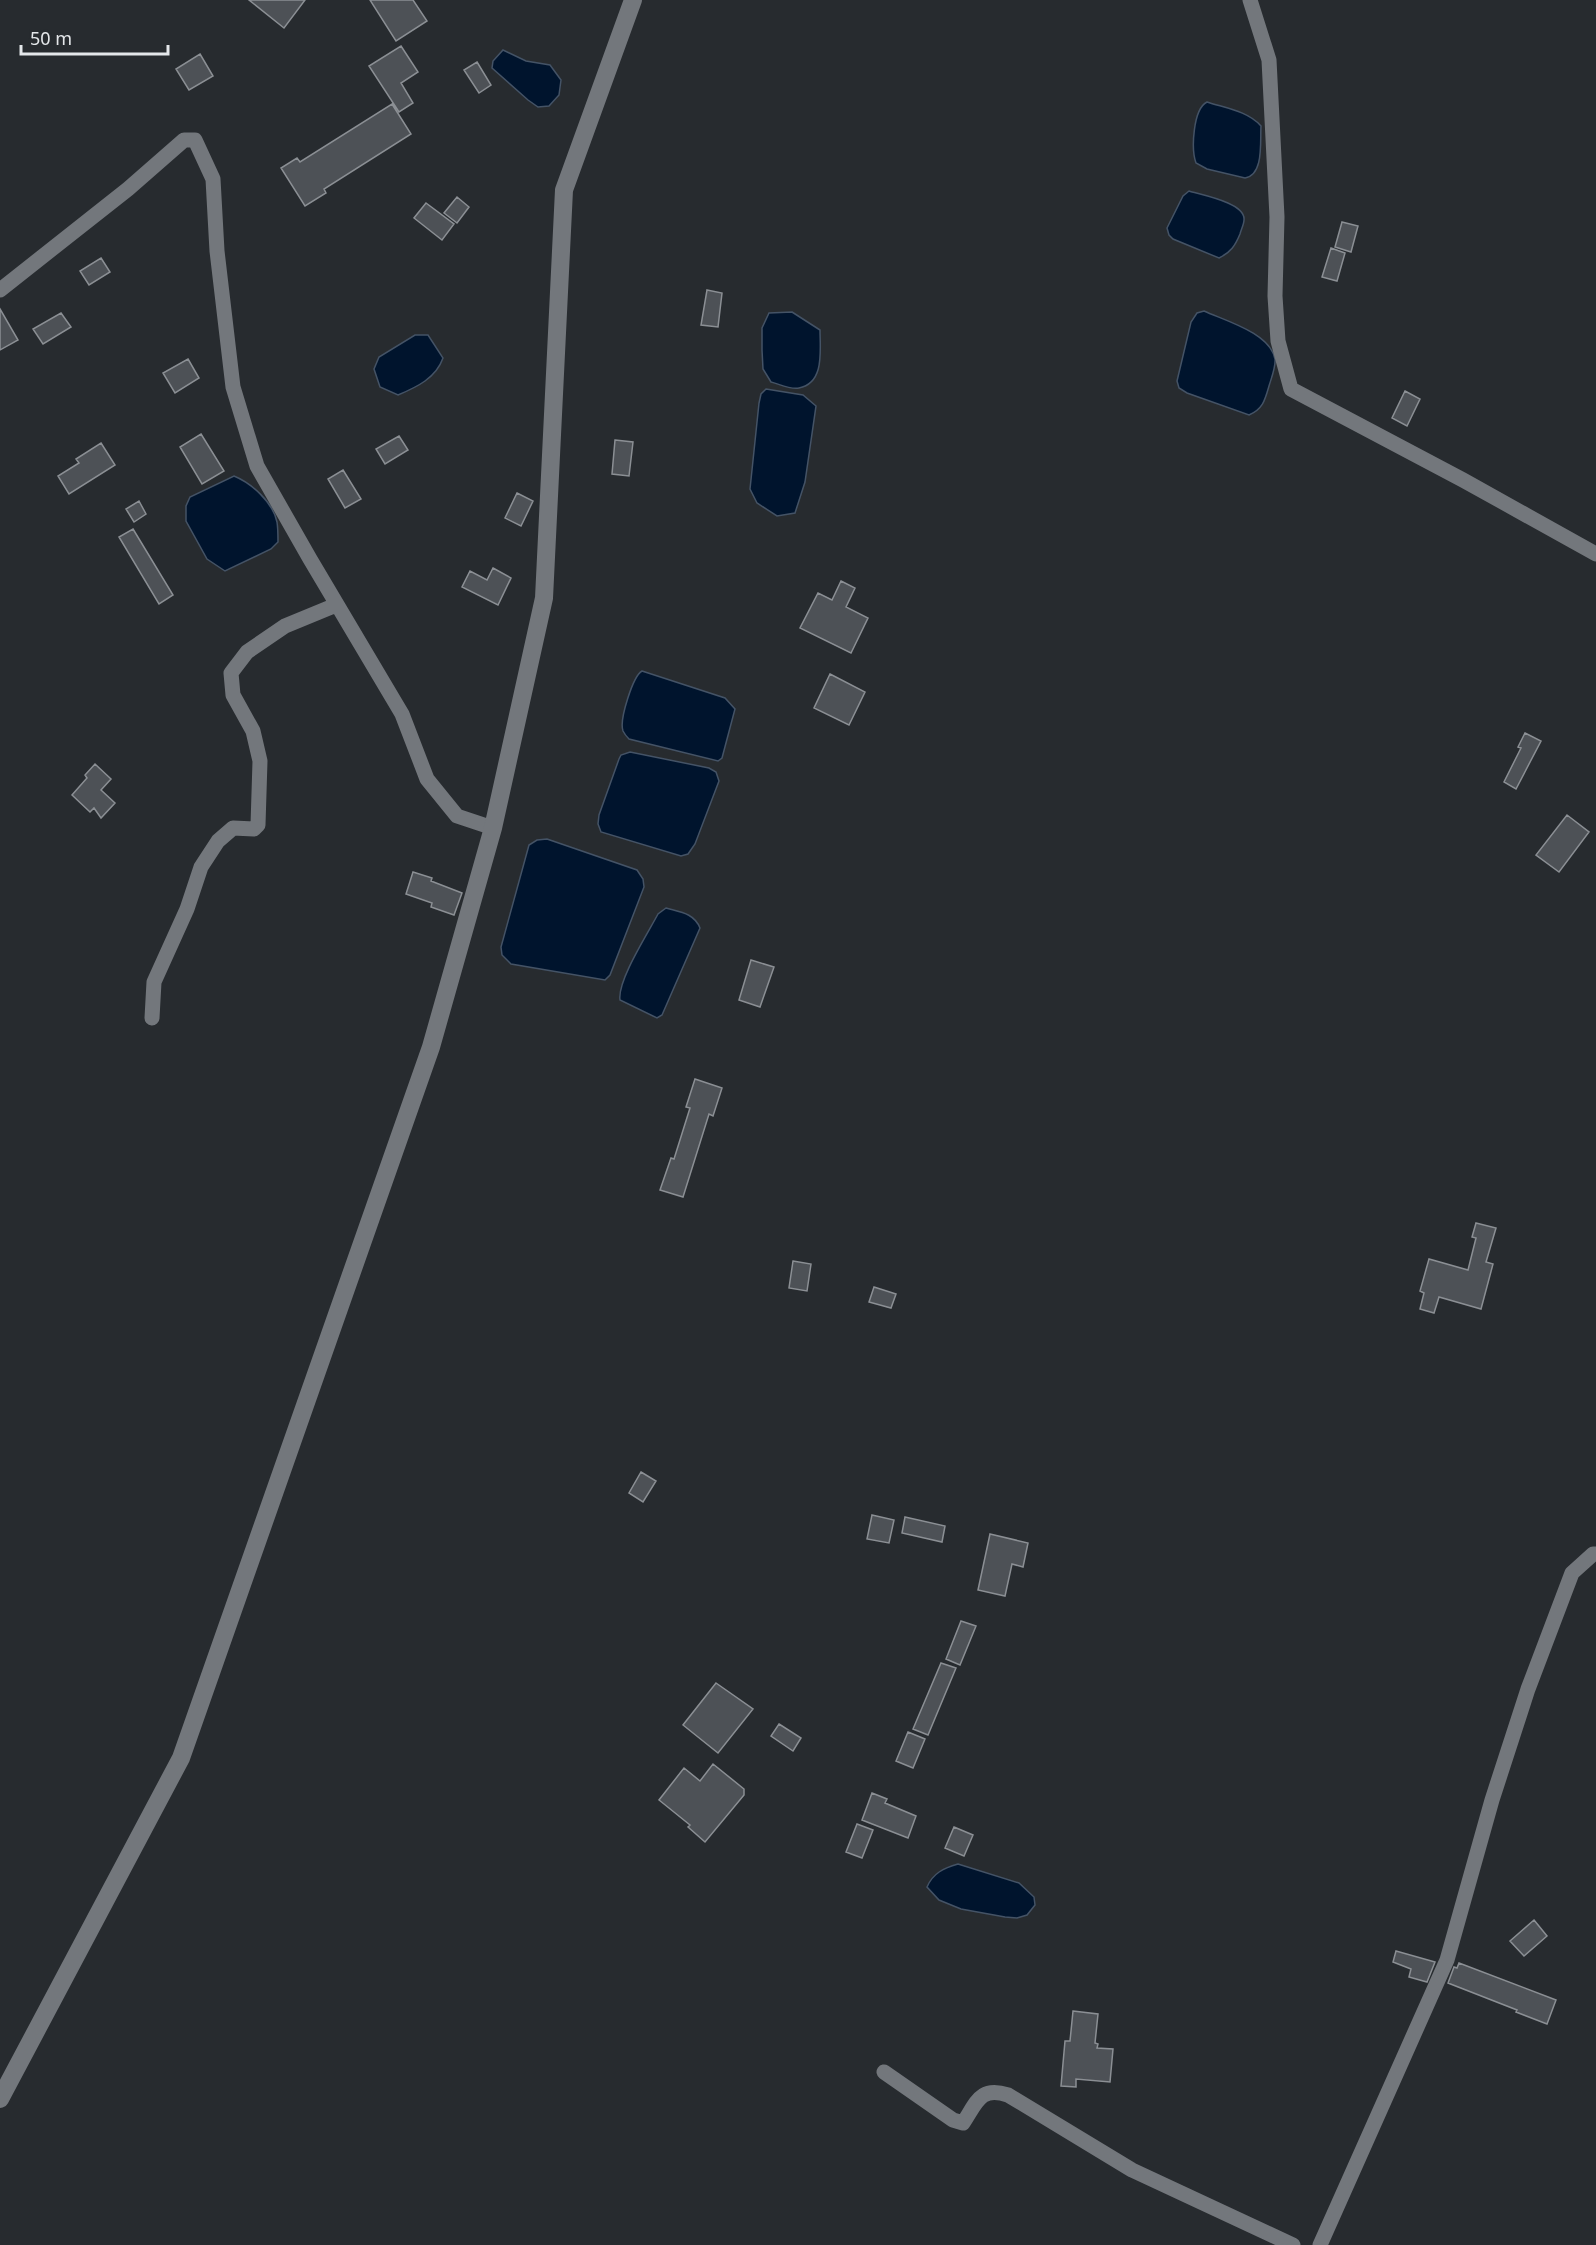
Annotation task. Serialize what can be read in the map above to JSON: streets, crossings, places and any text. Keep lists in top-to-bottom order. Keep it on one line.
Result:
{"scale_bar":"50 m"}
